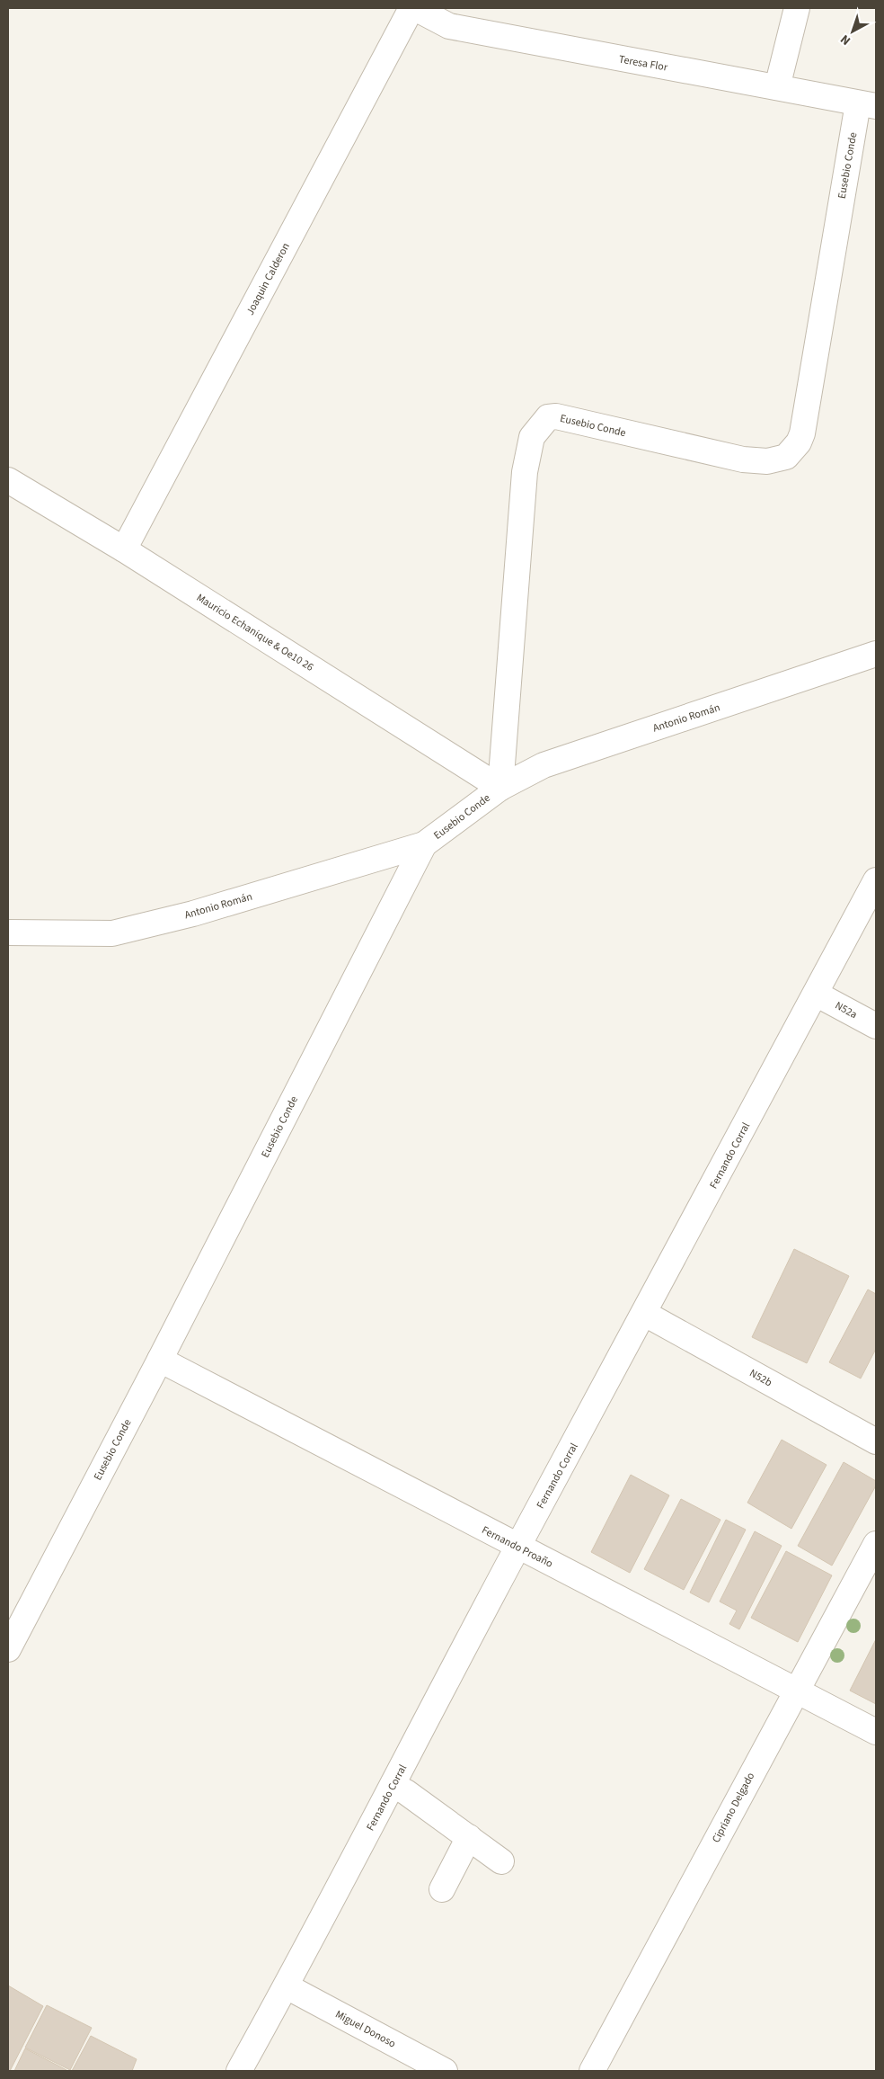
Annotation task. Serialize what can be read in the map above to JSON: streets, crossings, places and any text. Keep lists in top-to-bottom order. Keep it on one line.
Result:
{"streets":{"street":["Teresa Flor","Eusebio Conde","Joaquin Calderon","Mauricio Echanique & Oe10 26","Antonio Román","N52a","Fernando Corral","N52b","Fernando Proaño","Cipriano Delgado","Miguel Donoso"]},"crossings":[["Teresa Flor","Eusebio Conde"],["Eusebio Conde","Mauricio Echanique & Oe10 26"],["Eusebio Conde","Antonio Román"],["Eusebio Conde","Fernando Proaño"],["Joaquin Calderon","Mauricio Echanique & Oe10 26"],["Mauricio Echanique & Oe10 26","Antonio Román"],["N52a","Fernando Corral"],["Fernando Corral","N52b"],["Fernando Corral","Fernando Proaño"],["Fernando Corral","Miguel Donoso"],["Fernando Proaño","Cipriano Delgado"]],"north":"bottom left"}
